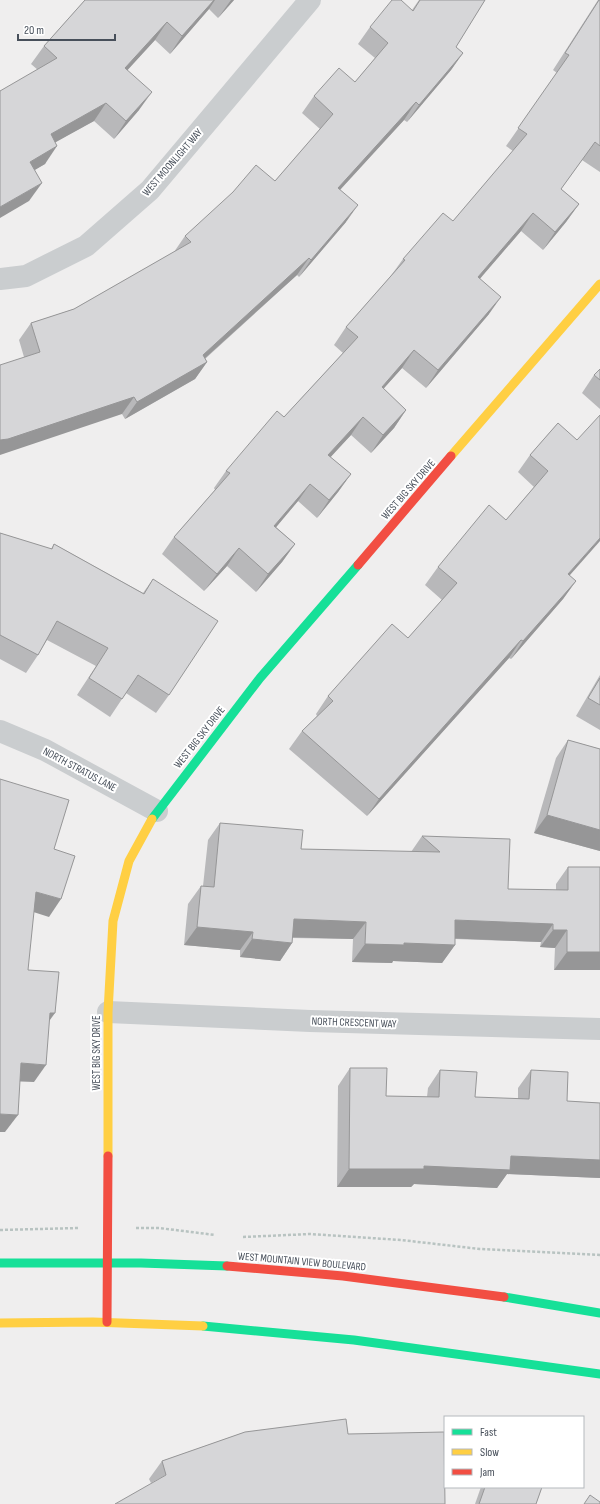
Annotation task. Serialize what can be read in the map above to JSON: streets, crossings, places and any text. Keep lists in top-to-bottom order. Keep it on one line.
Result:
{"streets":{"street":["WEST MOONLIGHT WAY","WEST BIG SKY DRIVE","NORTH STRATUS LANE","NORTH CRESCENT WAY","WEST MOUNTAIN VIEW BOULEVARD"]},"crossings":[["WEST BIG SKY DRIVE","NORTH STRATUS LANE"],["WEST BIG SKY DRIVE","NORTH CRESCENT WAY"],["WEST BIG SKY DRIVE","WEST MOUNTAIN VIEW BOULEVARD"]],"legend":["Fast","Slow","Jam"],"scale_bar":"20 m"}
